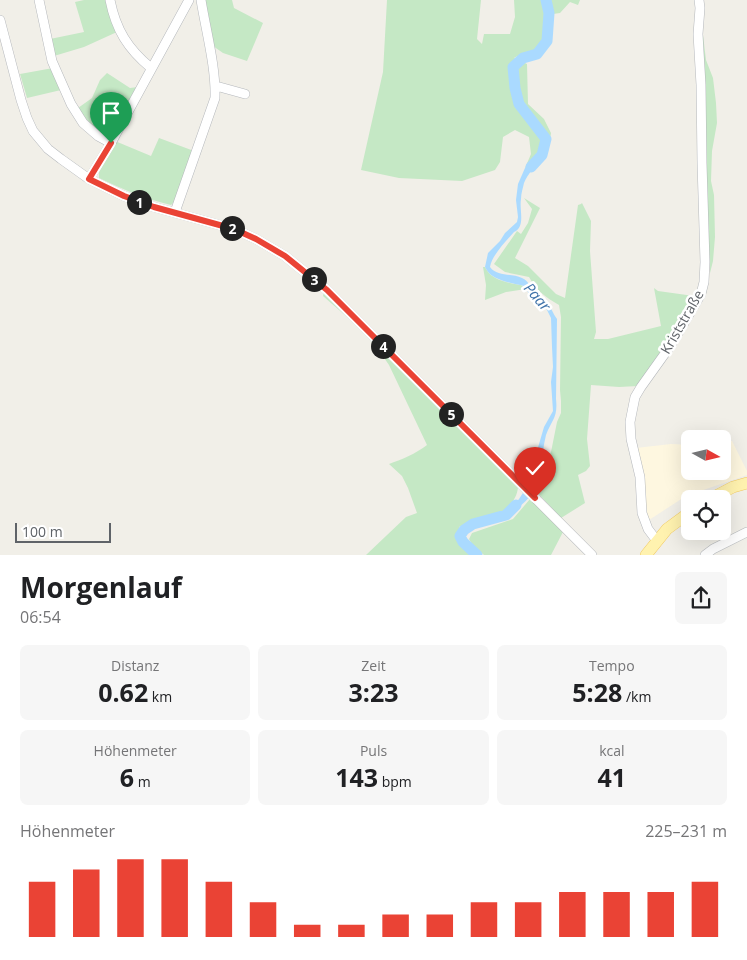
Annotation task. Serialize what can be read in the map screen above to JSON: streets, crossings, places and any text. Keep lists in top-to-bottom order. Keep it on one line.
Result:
{"streets":{"street":["Kriststraße"]},"water":["Paar"],"scale_bar":"100 m","north":"right","page":{"pins":["1","2","3","4","5"],"scale":"100 m","heading":["Morgenlauf","06:54"],"stats":[["Distanz","0.62 km"],["Zeit","3:23"],["Tempo","5:28 /km"],["Höhenmeter","6 m"],["Puls","143 bpm"],["kcal","41"]],"chart":["Höhenmeter","225–231 m"]}}
